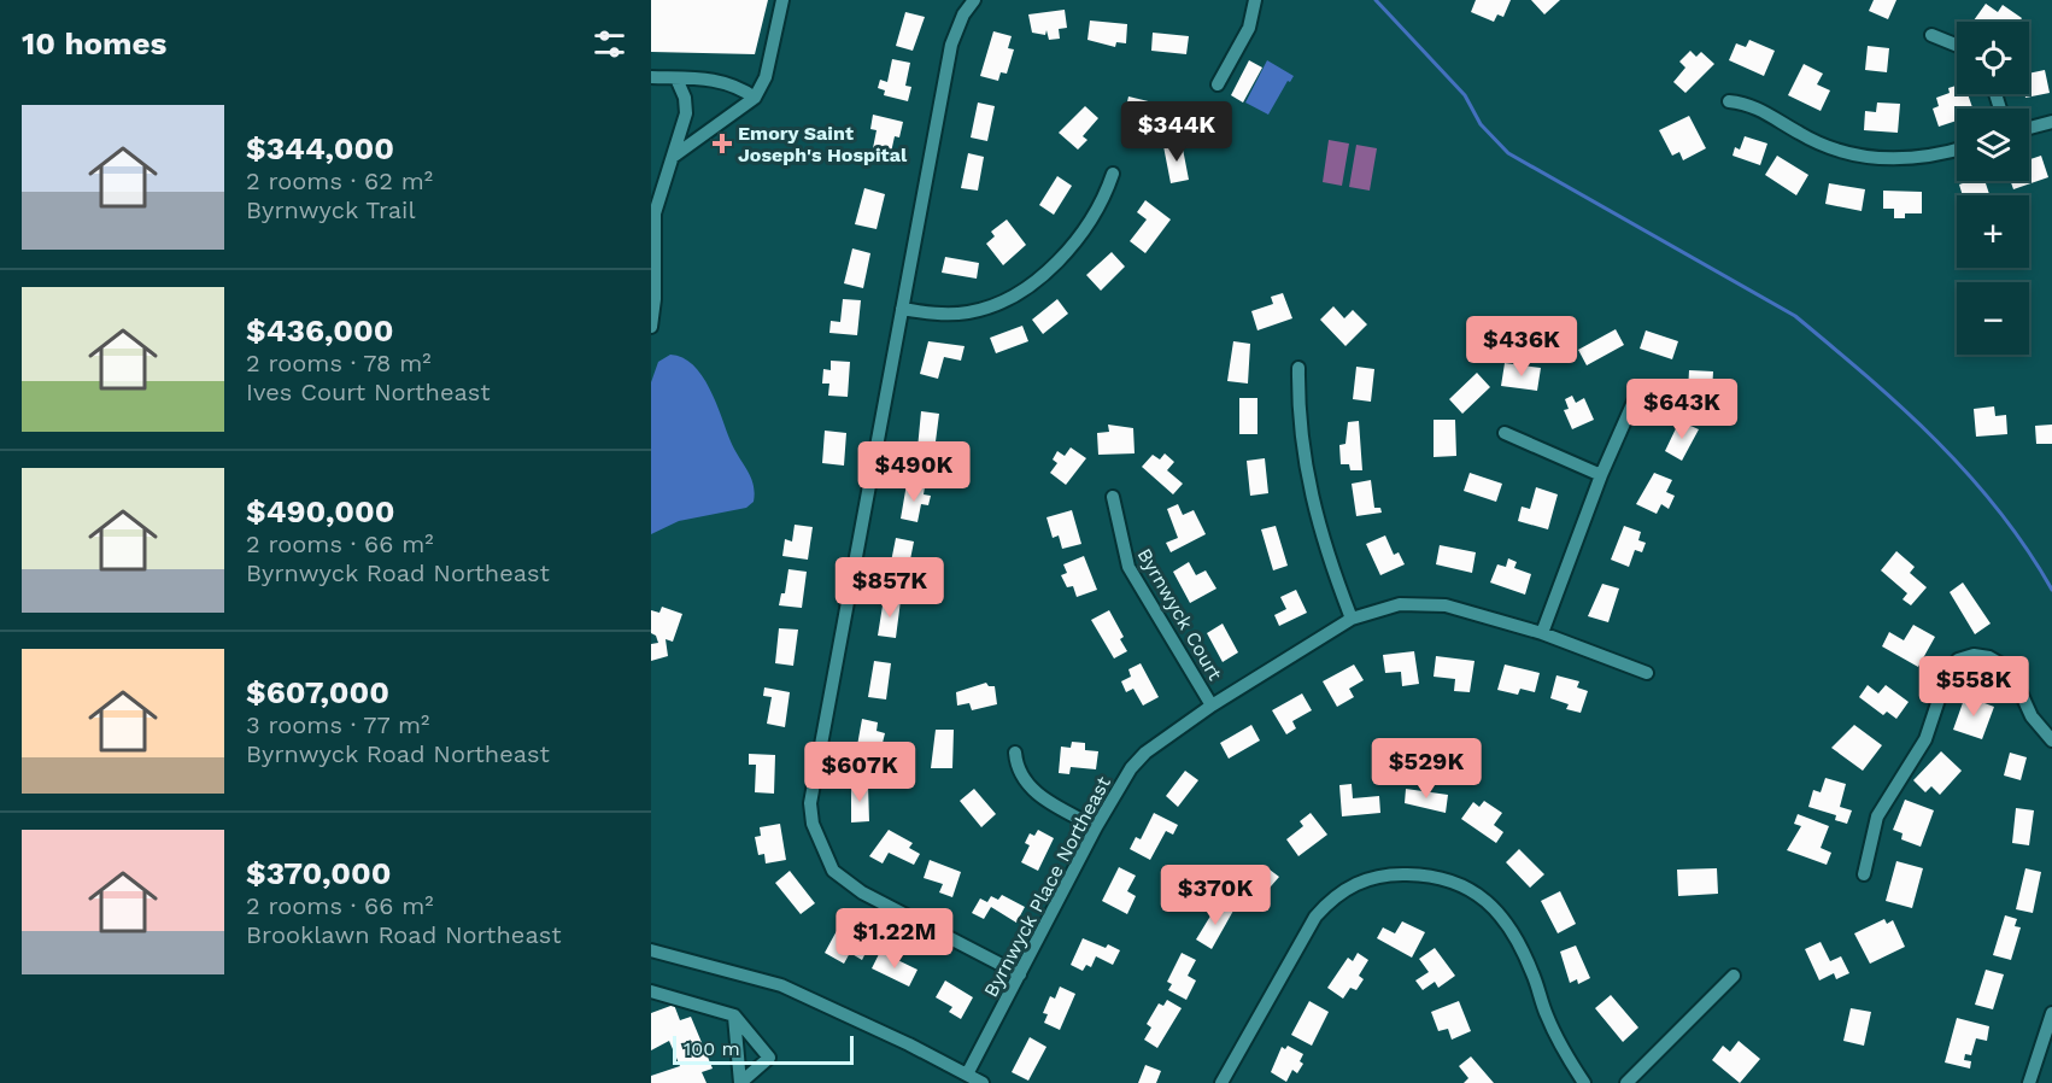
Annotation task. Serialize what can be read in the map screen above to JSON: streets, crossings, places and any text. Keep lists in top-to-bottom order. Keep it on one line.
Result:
{"streets":{"street":["Byrnwyck Court","Byrnwyck Place Northeast"]},"crossings":[["Byrnwyck Court","Byrnwyck Place Northeast"]],"places":{"health":["Emory Saint Joseph's Hospital"]},"scale_bar":"100 m","page":{"heading":"10 homes","map_buttons":["+","−"],"list":[{"name":"$344,000","note":"2 rooms · 62 m² · Byrnwyck Trail"},{"name":"$436,000","note":"2 rooms · 78 m² · Ives Court Northeast"},{"name":"$490,000","note":"2 rooms · 66 m² · Byrnwyck Road Northeast"},{"name":"$607,000","note":"3 rooms · 77 m² · Byrnwyck Road Northeast"},{"name":"$370,000","note":"2 rooms · 66 m² · Brooklawn Road Northeast"}],"price":["$344K","$436K","$643K","$490K","$857K","$558K","$529K","$607K","$370K","$1.22M"],"scale":"100 m"}}
